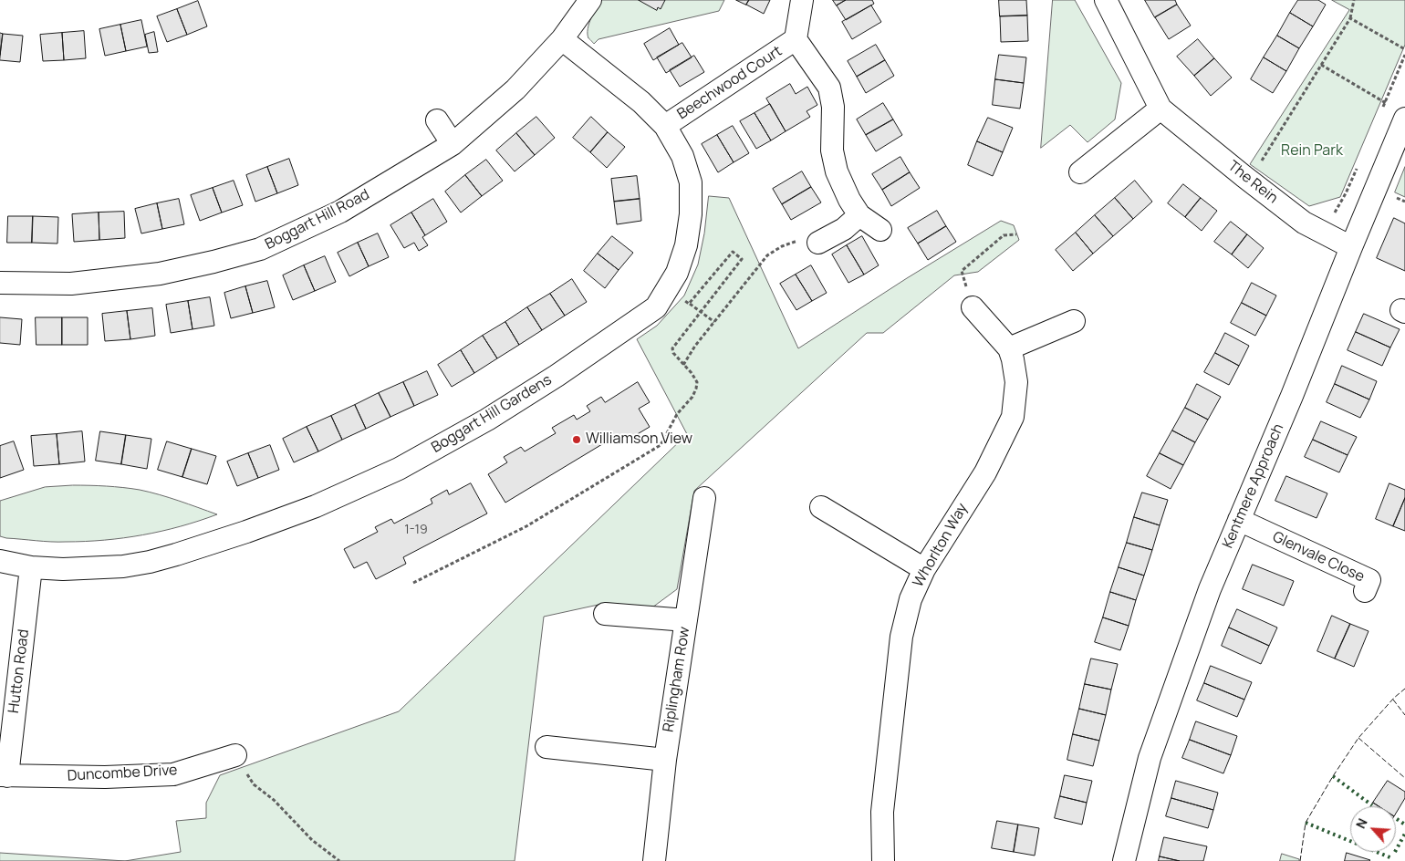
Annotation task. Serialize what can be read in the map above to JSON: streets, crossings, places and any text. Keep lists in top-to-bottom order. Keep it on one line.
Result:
{"streets":{"street":["Beechwood Court","The Rein","Boggart Hill Road","Boggart Hill Gardens","Kentmere Approach","Whorlton Way","Glenvale Close","Hutton Road","Riplingham Row","Duncombe Drive"]},"crossings":[["Beechwood Court","Boggart Hill Gardens"],["The Rein","Kentmere Approach"],["Boggart Hill Road","Boggart Hill Gardens"],["Boggart Hill Gardens","Hutton Road"],["Kentmere Approach","Glenvale Close"],["Hutton Road","Duncombe Drive"]],"parks":["Rein Park"],"places":["Williamson View"],"house_numbers":["1-19"],"north":"top left"}
